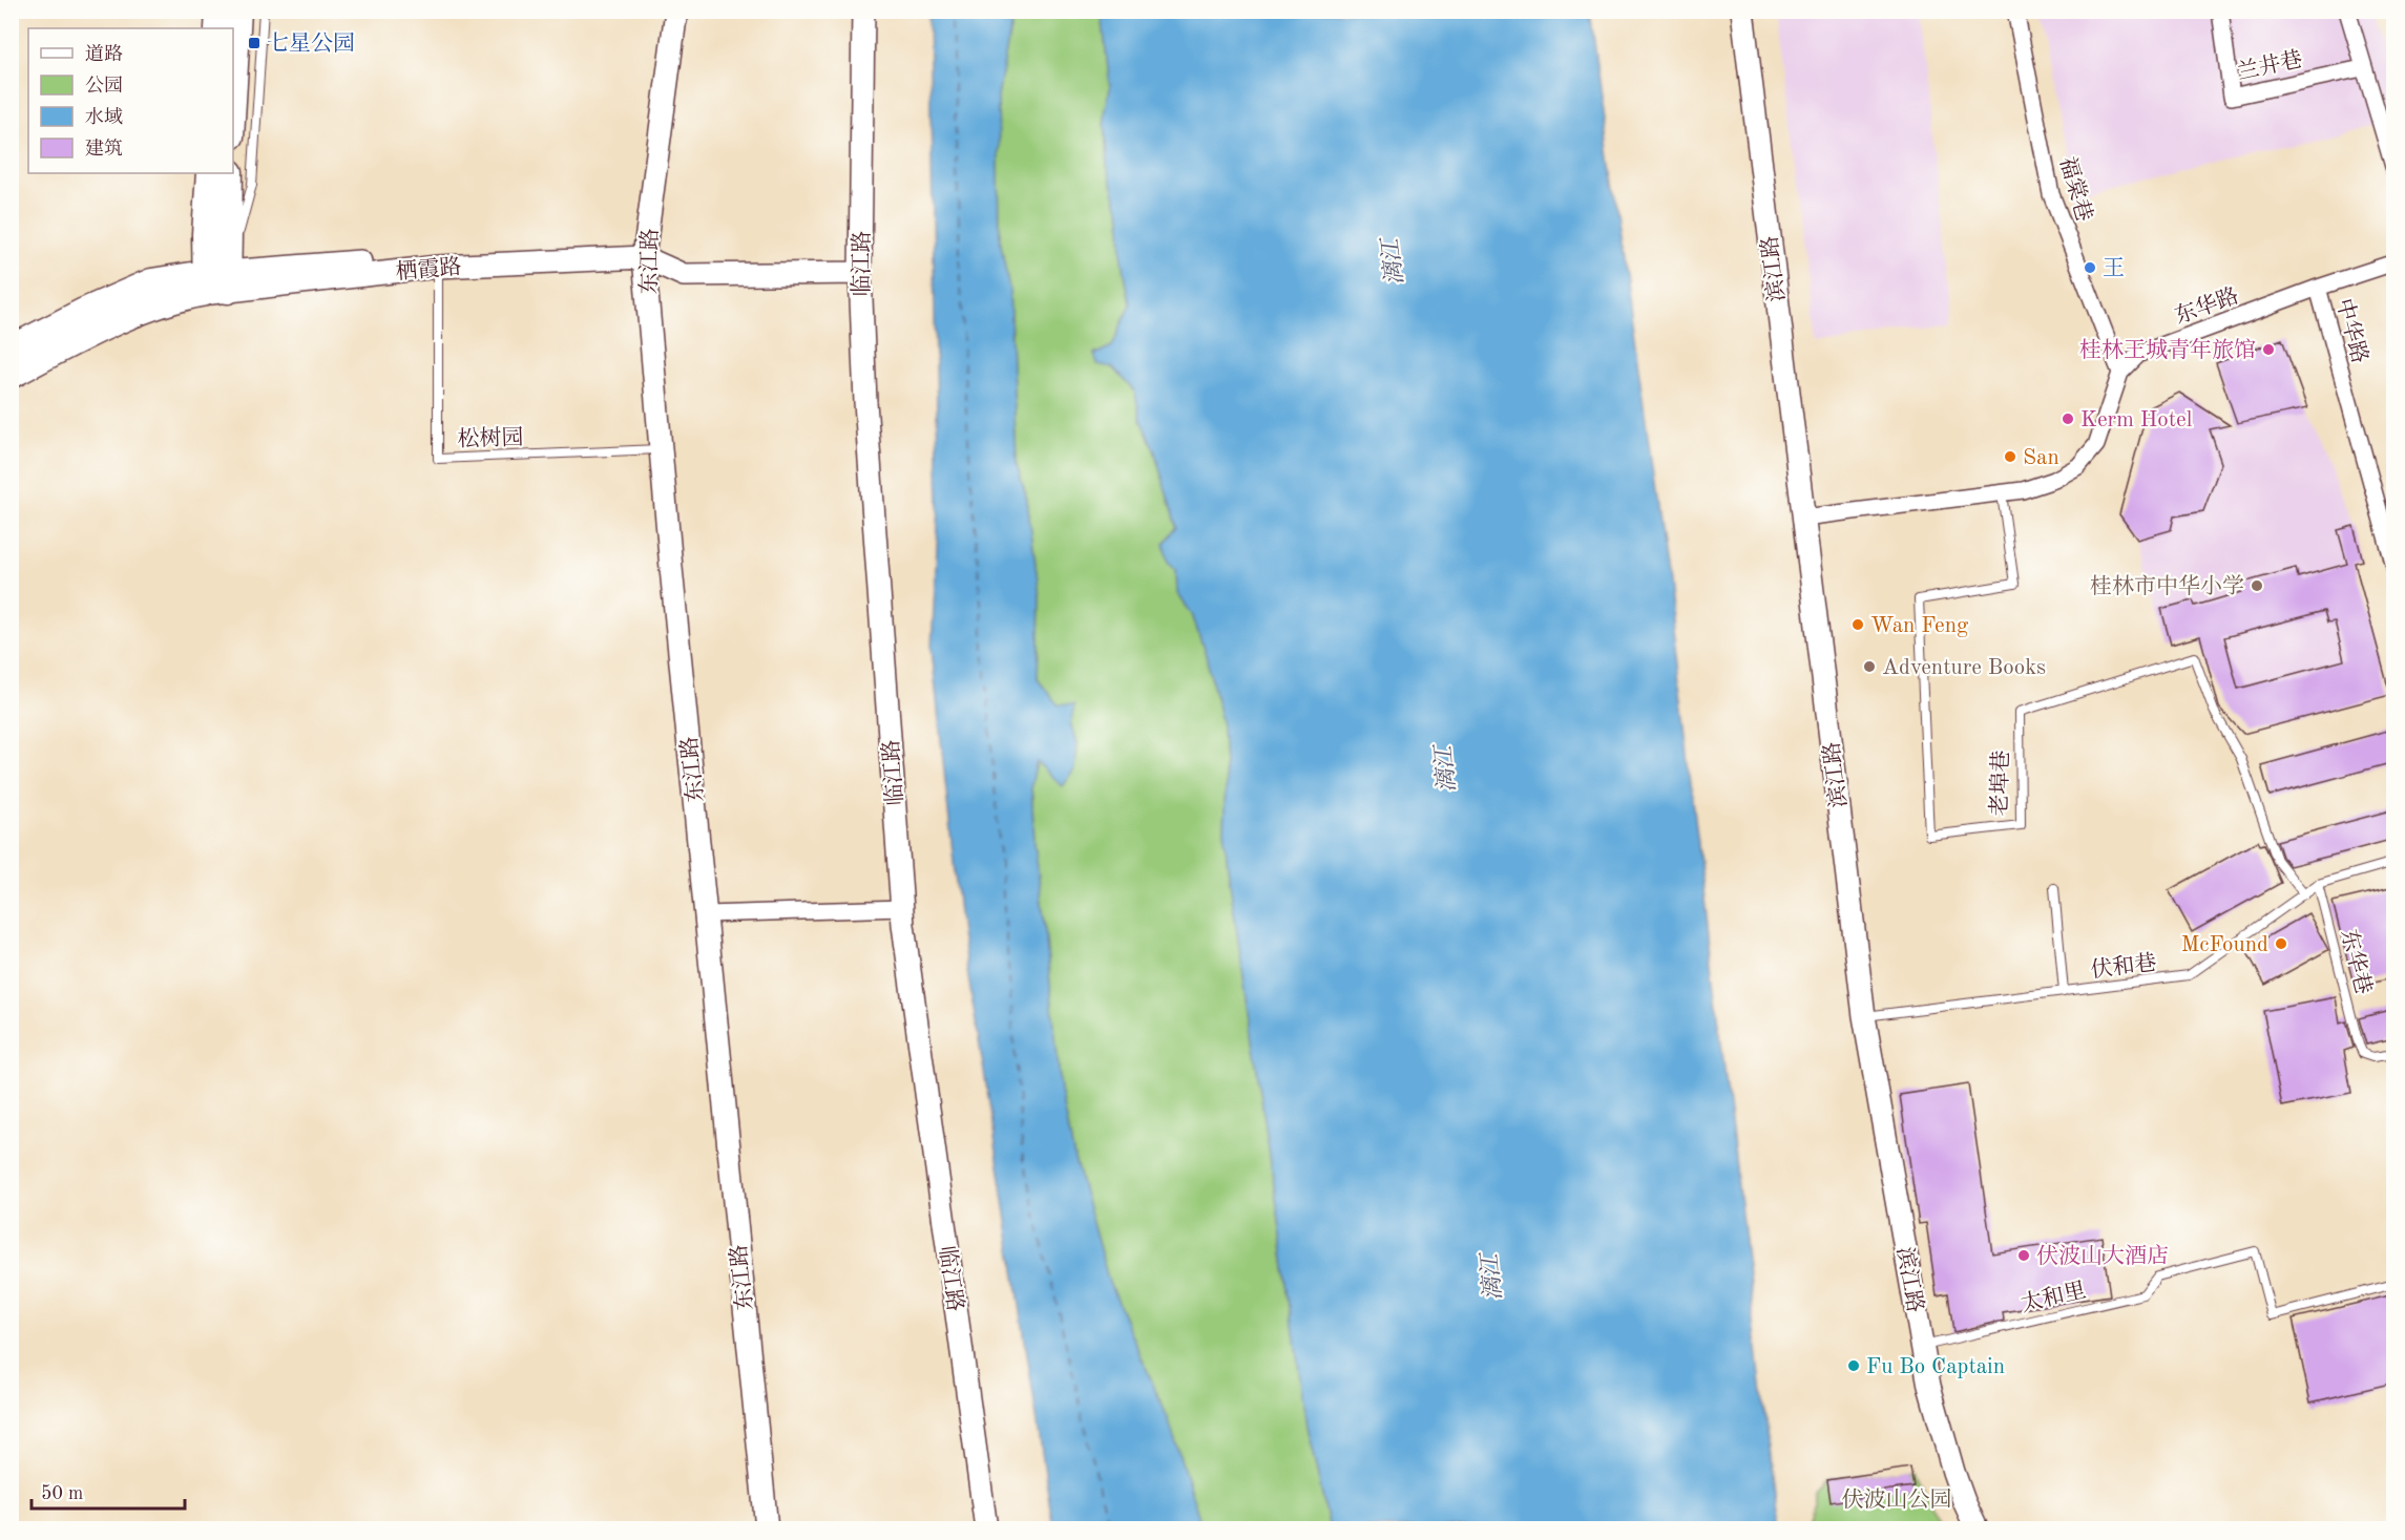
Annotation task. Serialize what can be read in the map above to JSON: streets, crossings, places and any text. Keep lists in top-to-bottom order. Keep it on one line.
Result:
{"streets":{"main road":["栖霞路"],"street":["兰井巷","福棠巷","东江路","临江路","滨江路","东华路","中华路"],"lane":["松树园","老埠巷","东华巷","伏和巷","太和里"]},"crossings":[["福棠巷","东华路"],["东江路","栖霞路"],["东江路","松树园"],["临江路","栖霞路"],["栖霞路","松树园"],["滨江路","伏和巷"],["滨江路","太和里"],["东华路","中华路"],["老埠巷","伏和巷"],["东华巷","伏和巷"]],"water":["漓江"],"parks":["伏波山公园"],"places":{"transit":["七星公园"],"other":["王","桂林王城青年旅馆","Kerm Hotel","San","桂林市中华小学","Wan Feng","Adventure Books","McFound","伏波山大酒店","Fu Bo Captain"]},"legend":["道路","公园","水域","建筑"],"scale_bar":"50 m"}
